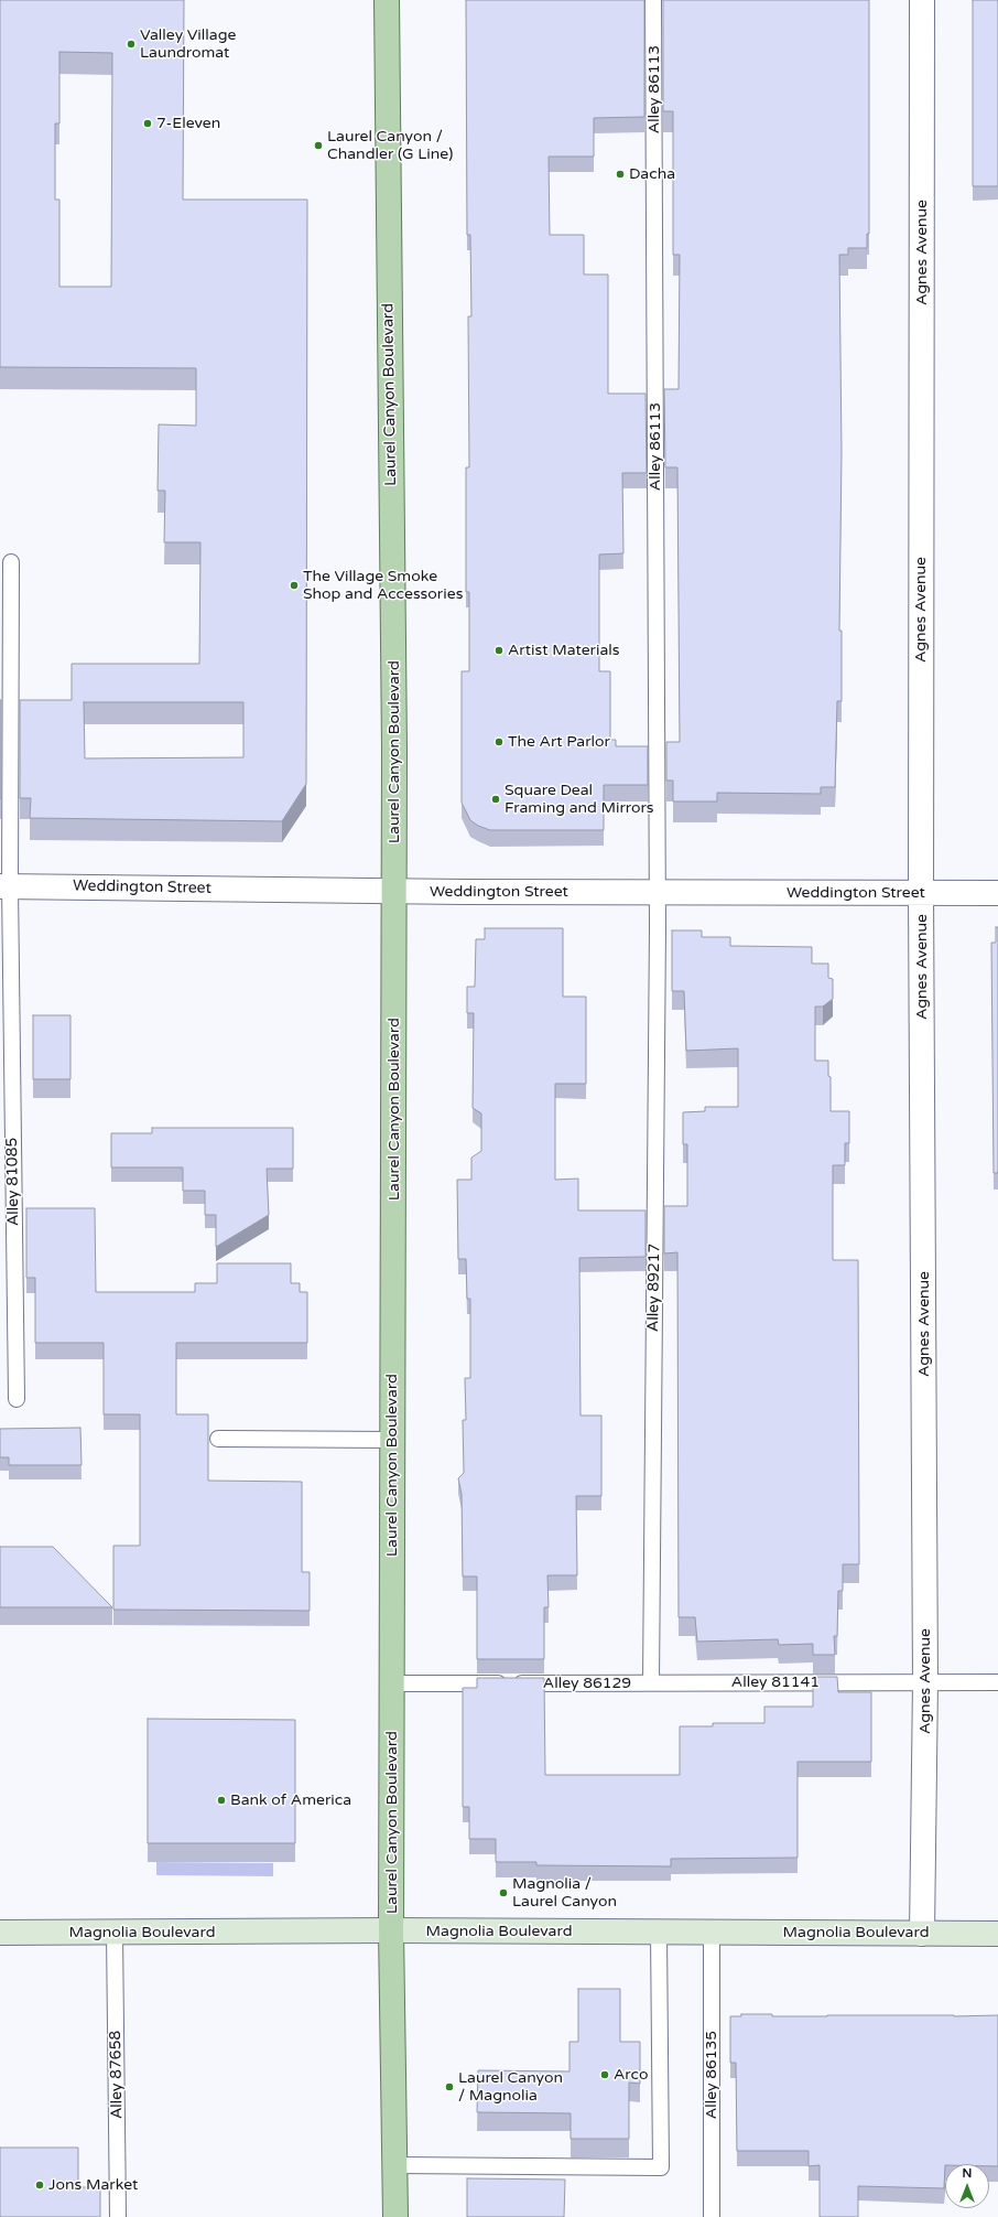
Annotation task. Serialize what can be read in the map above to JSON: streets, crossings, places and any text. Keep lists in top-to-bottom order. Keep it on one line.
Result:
{"streets":{"main road":["Laurel Canyon Boulevard","Magnolia Boulevard"],"street":["Agnes Avenue","Weddington Street"],"lane":["Alley 86113","Alley 81085","Alley 89217","Alley 81141","Alley 86129","Alley 87658","Alley 86135"]},"crossings":[["Alley 86113","Weddington Street"],["Alley 86113","Alley 89217"],["Agnes Avenue","Weddington Street"],["Agnes Avenue","Alley 81141"],["Agnes Avenue","Magnolia Boulevard"],["Laurel Canyon Boulevard","Weddington Street"],["Laurel Canyon Boulevard","Alley 86129"],["Laurel Canyon Boulevard","Magnolia Boulevard"],["Weddington Street","Alley 81085"],["Weddington Street","Alley 89217"],["Alley 89217","Alley 81141"],["Alley 89217","Alley 86129"],["Alley 81141","Alley 86129"],["Magnolia Boulevard","Alley 87658"],["Magnolia Boulevard","Alley 86135"]],"places":["Valley Village Laundromat","7-Eleven","Laurel Canyon / Chandler (G Line)","Dacha","The Village Smoke Shop and Accessories","Artist Materials","The Art Parlor","Square Deal Framing and Mirrors","Bank of America","Magnolia / Laurel Canyon","Arco","Laurel Canyon / Magnolia","Jons Market"],"north":"top"}
